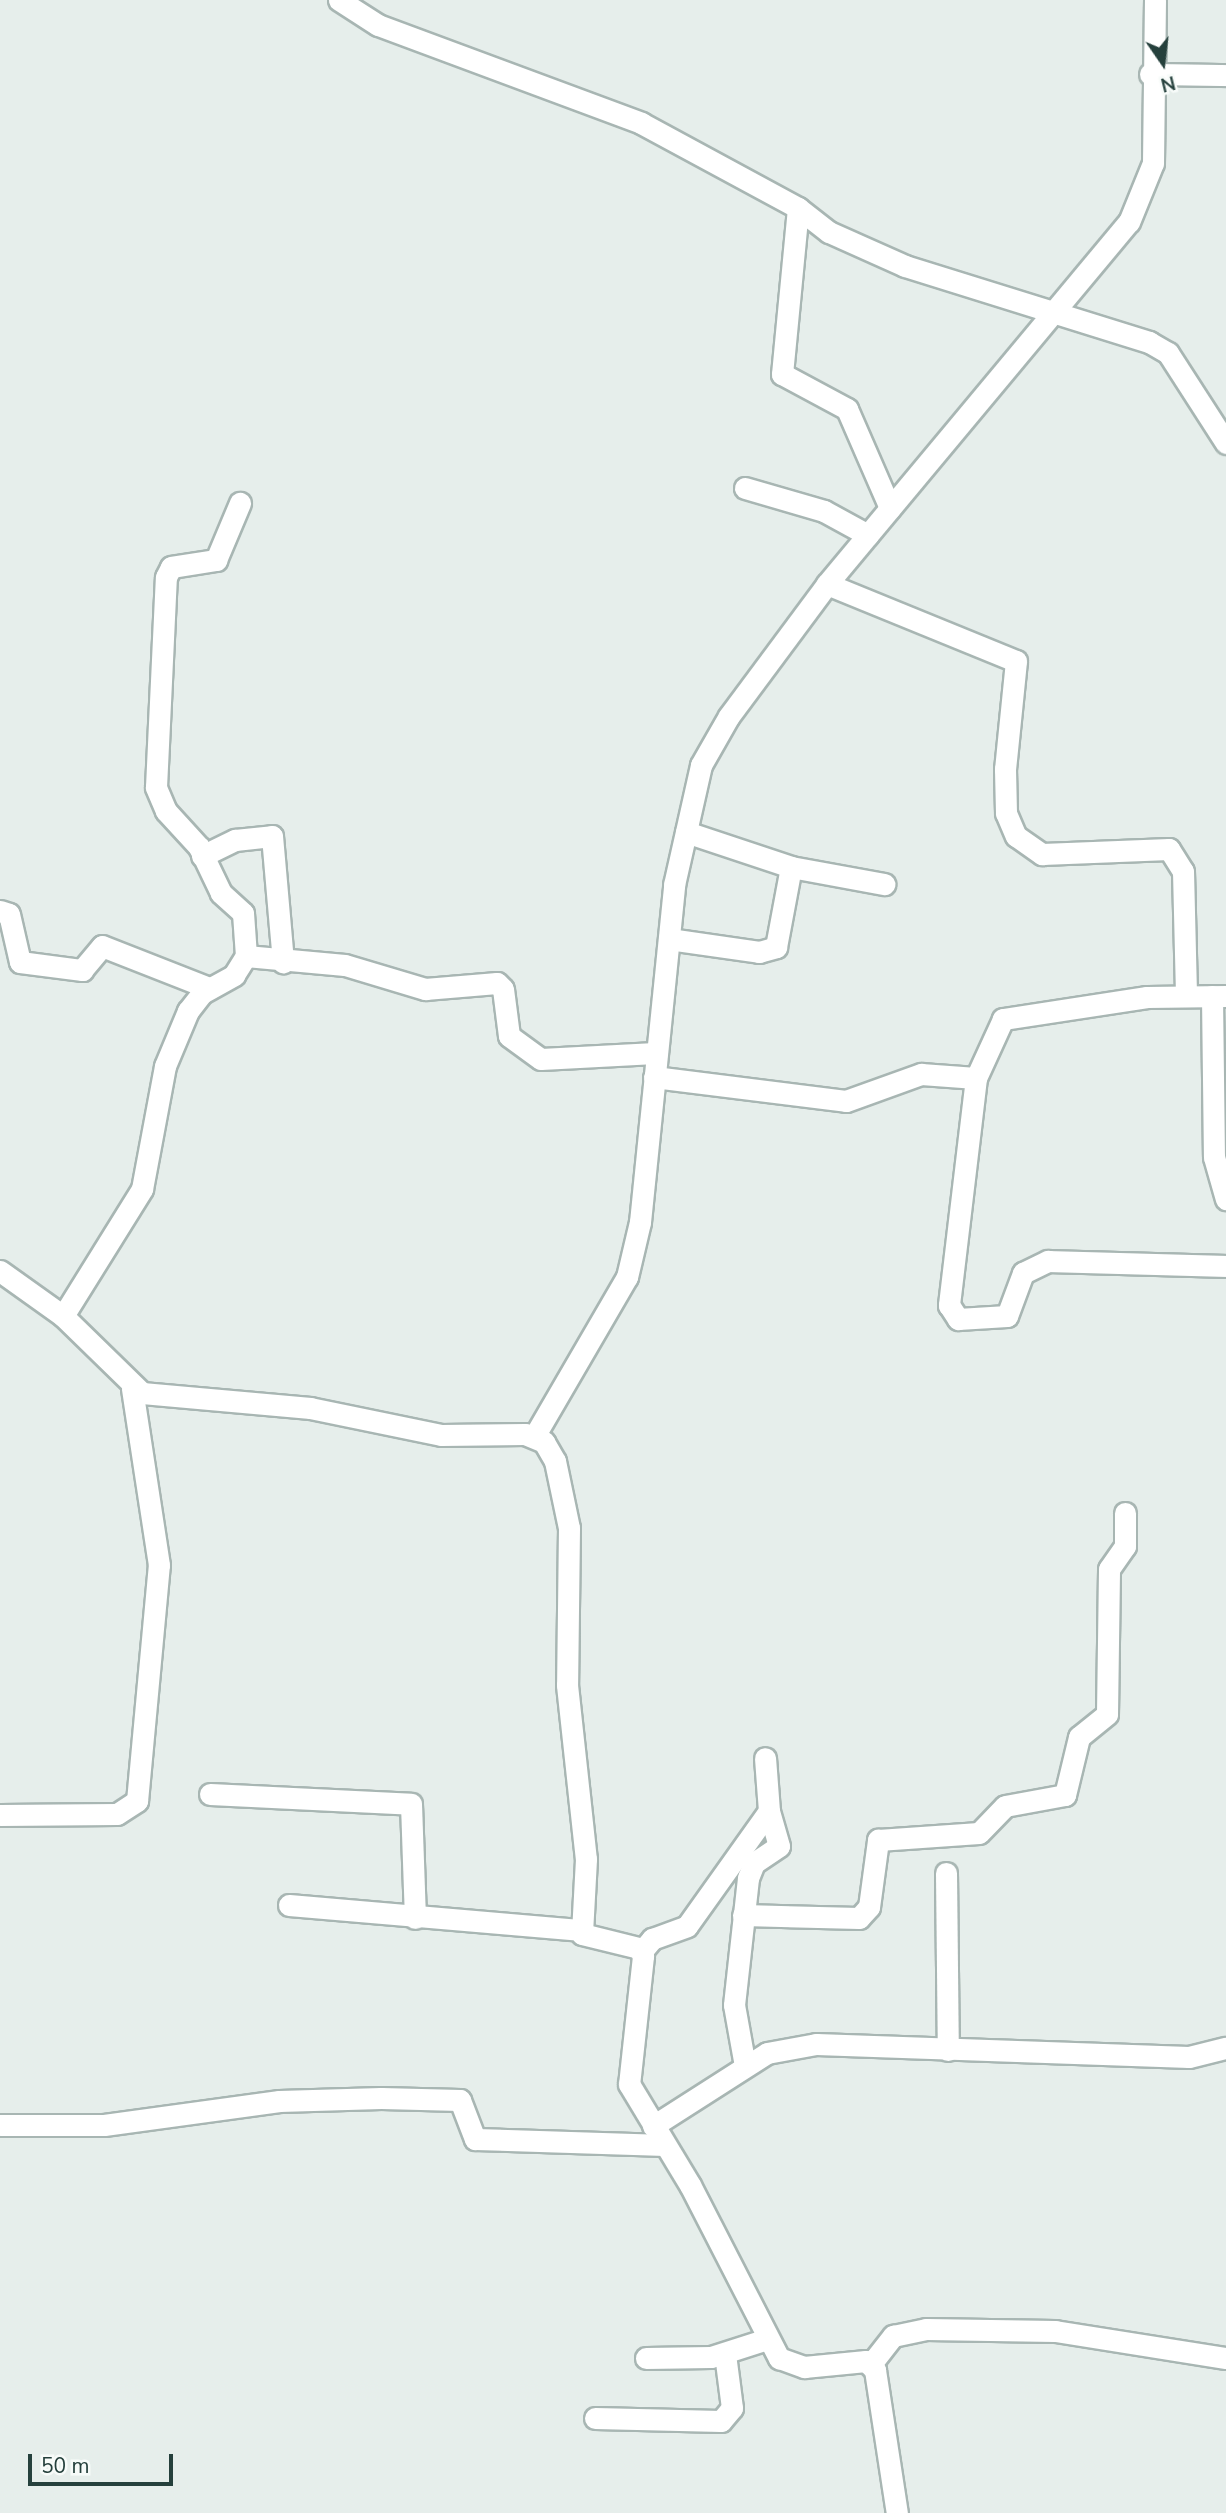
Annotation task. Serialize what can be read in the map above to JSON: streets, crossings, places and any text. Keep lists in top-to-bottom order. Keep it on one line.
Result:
{"scale_bar":"50 m","north":"bottom"}
